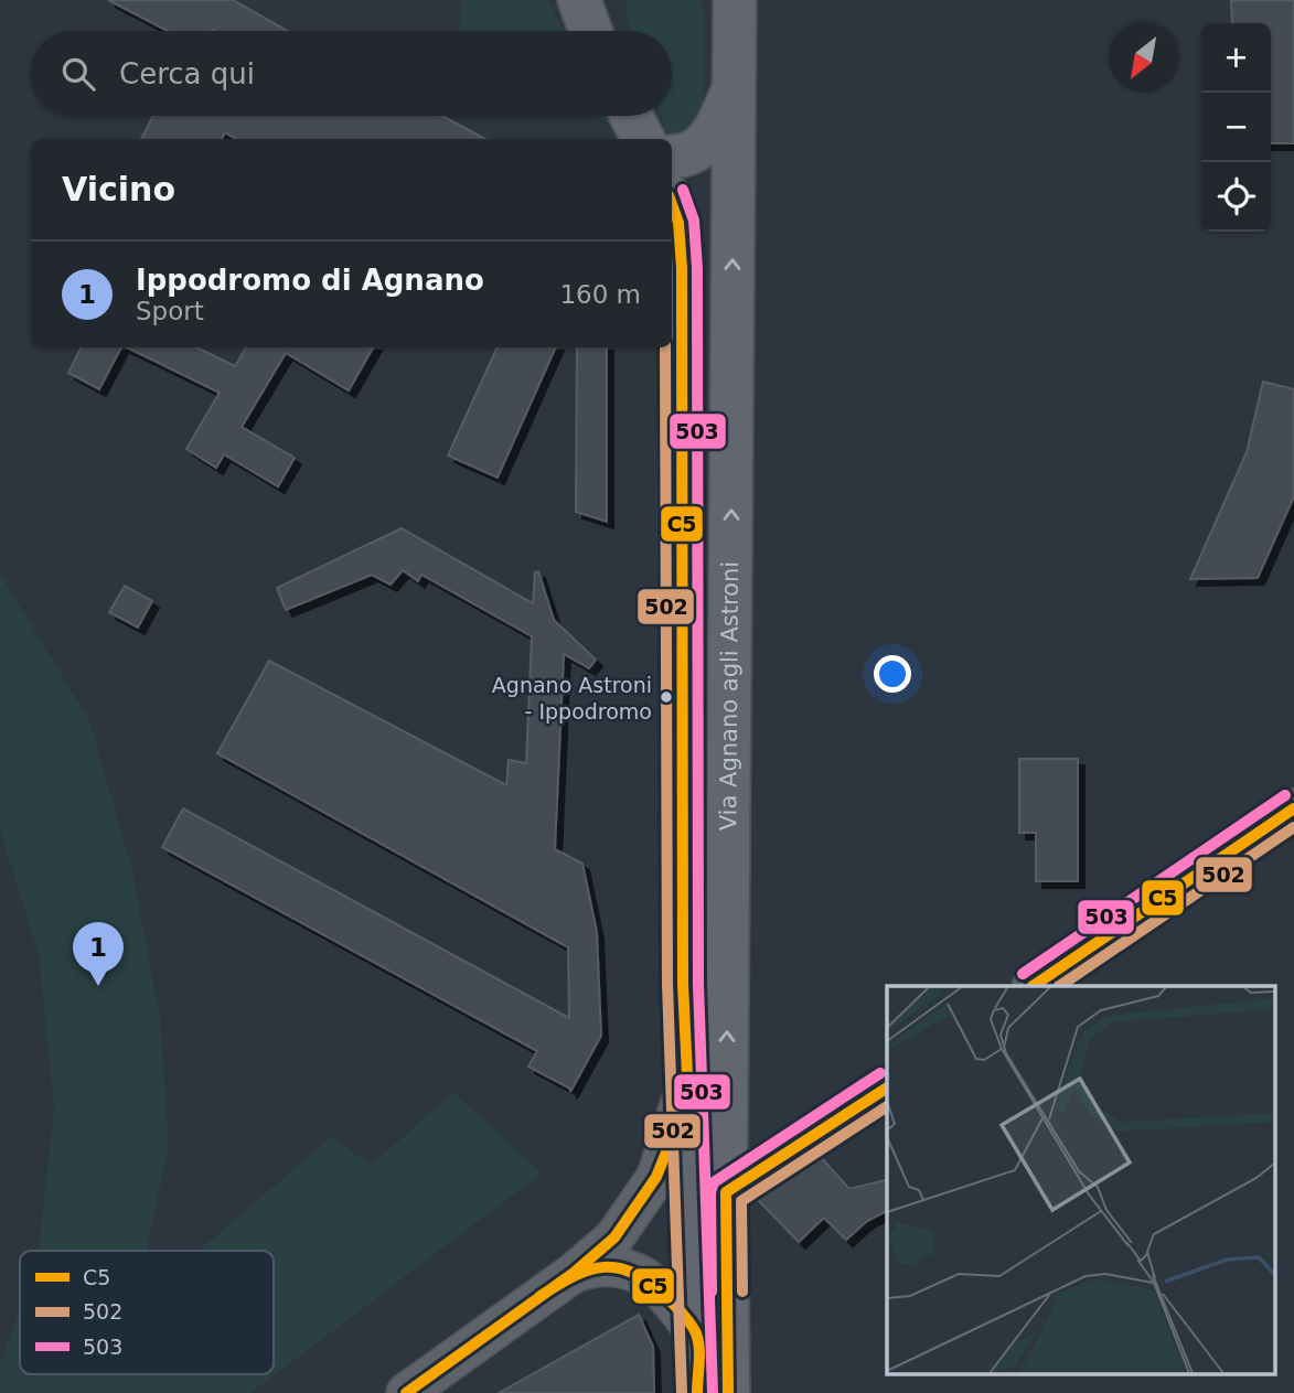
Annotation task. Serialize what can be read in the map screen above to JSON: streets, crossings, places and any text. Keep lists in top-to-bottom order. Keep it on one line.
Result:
{"streets":{"main road":["Via Agnano agli Astroni"]},"places":["Agnano Astroni - Ippodromo"],"lines":["transit line 503","transit line C5","transit line 502"],"legend":["C5","502","503"],"north":"bottom left","page":{"map_buttons":["+","−"],"search":"Cerca qui","heading":"Vicino","list":[{"mark":"1","name":"Ippodromo di Agnano","note":"Sport","value":"160 m"}],"pins":"1"}}
